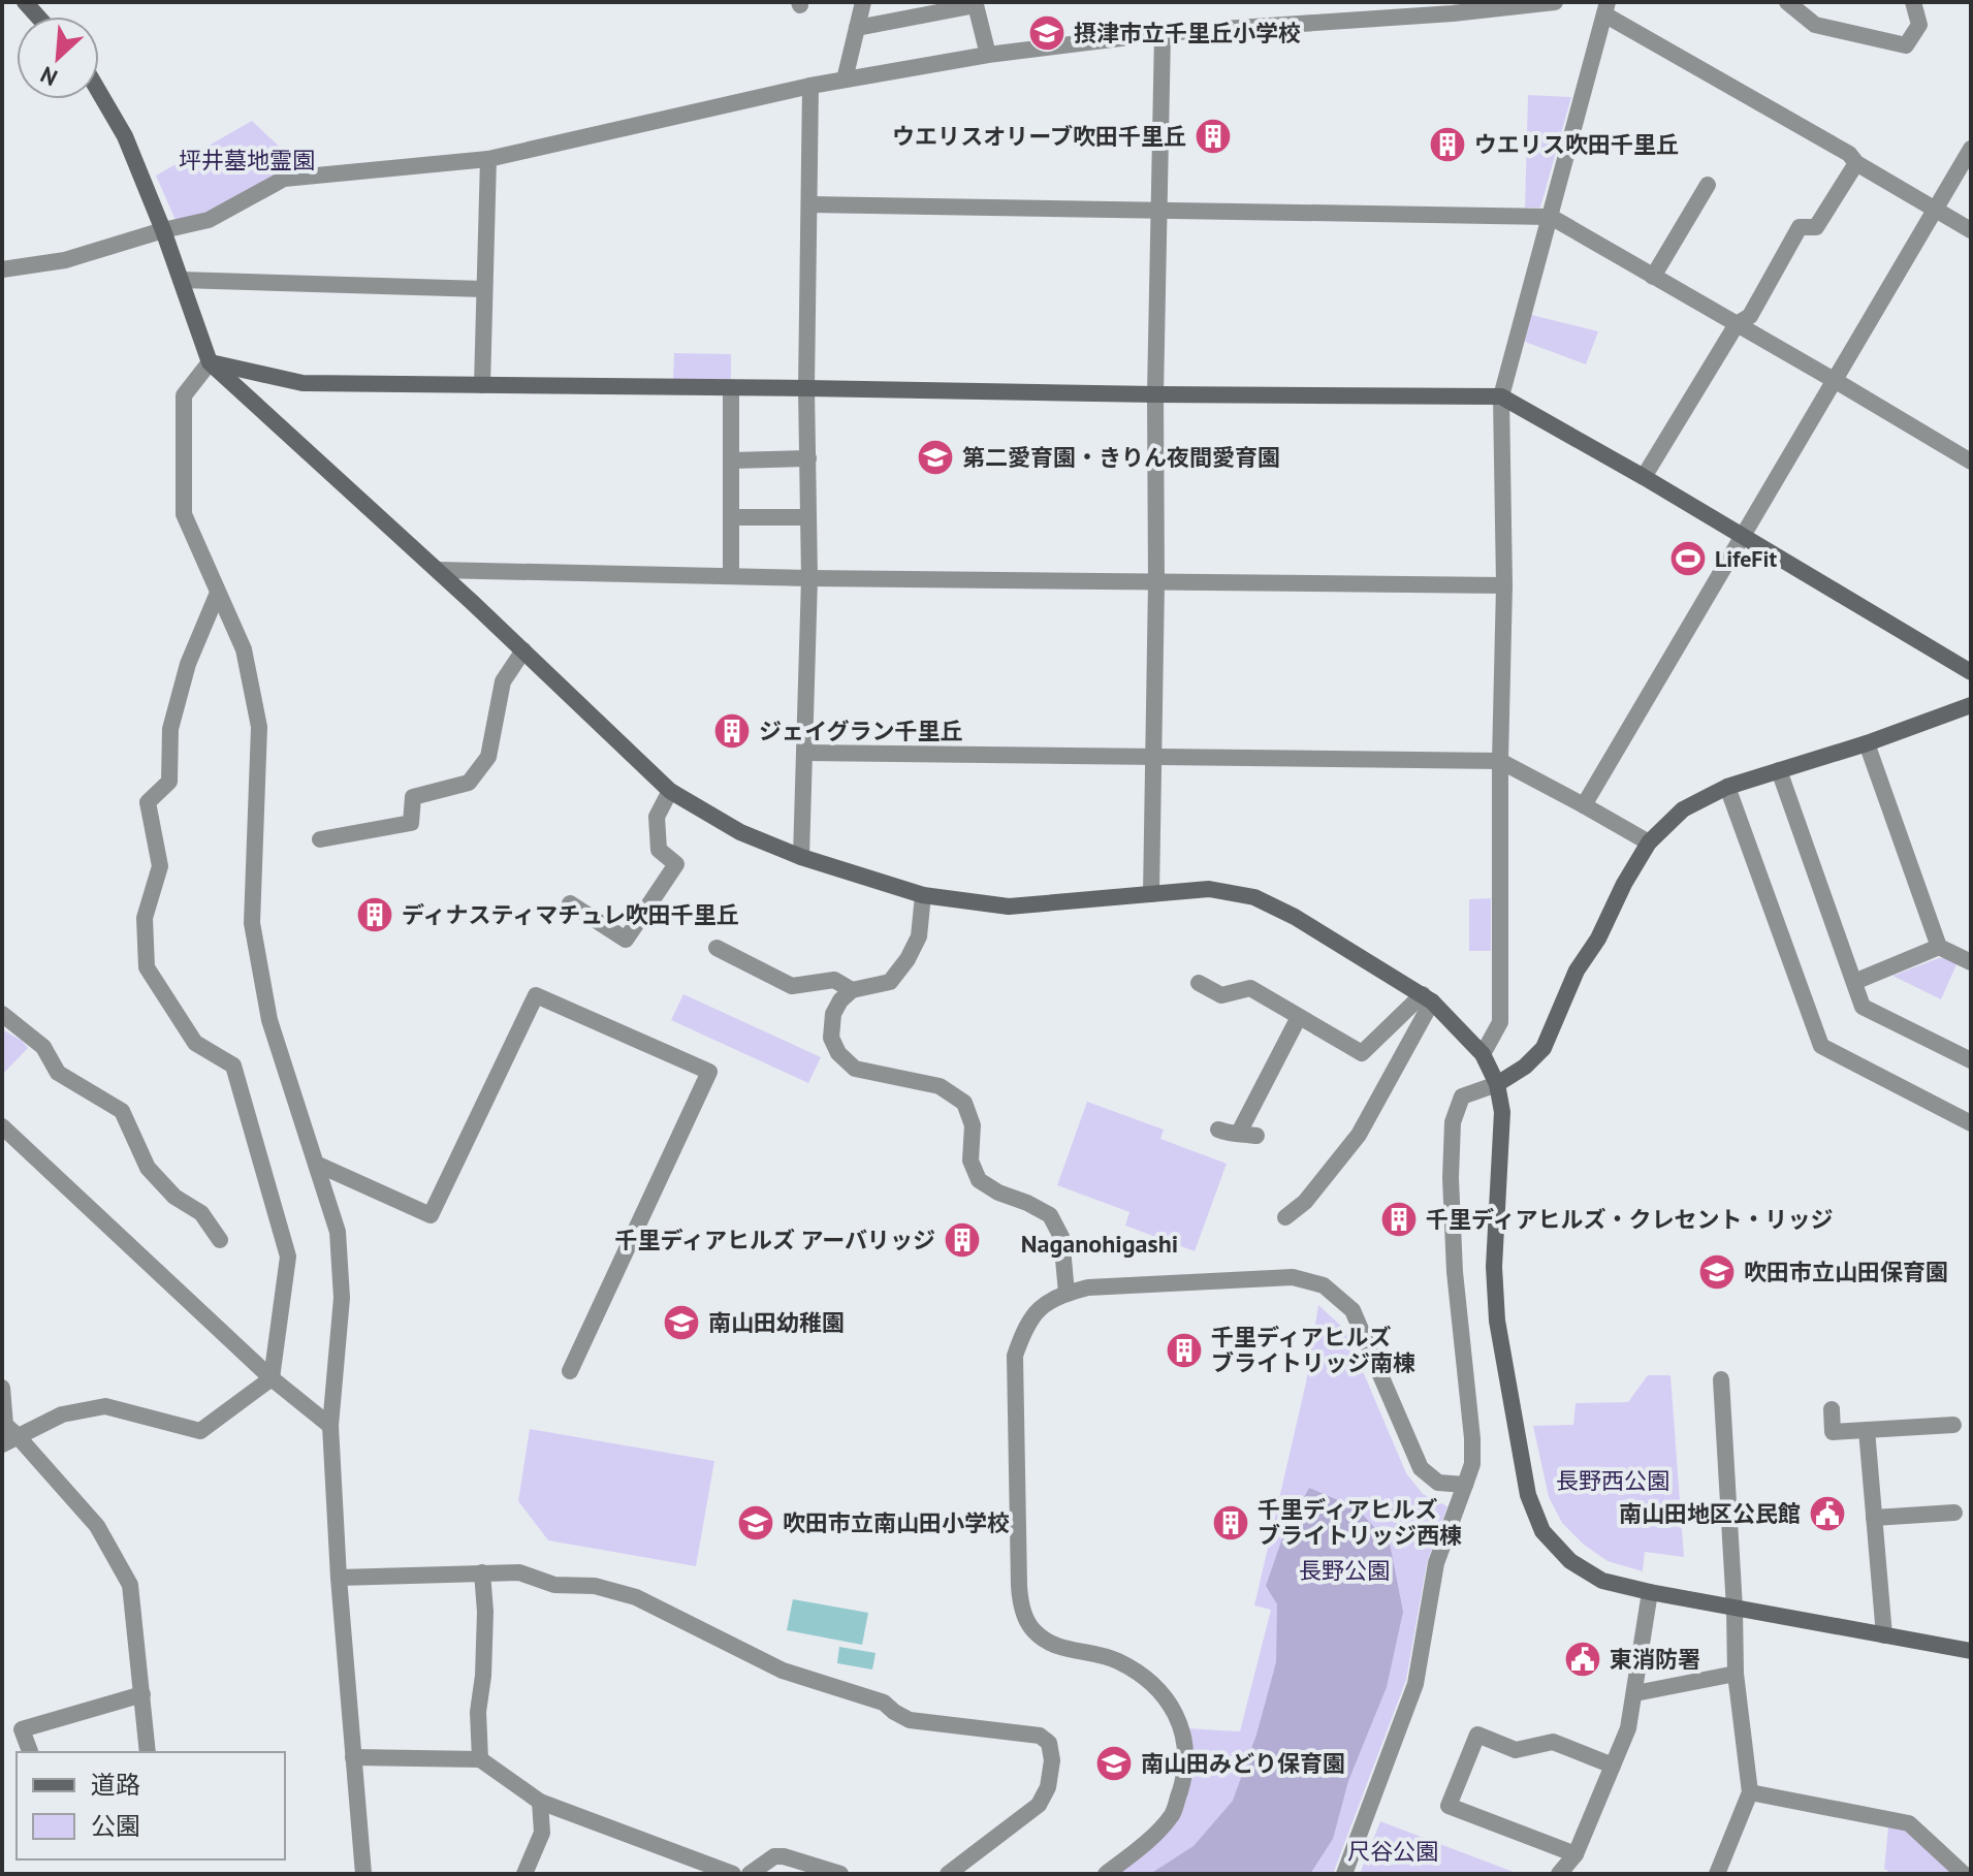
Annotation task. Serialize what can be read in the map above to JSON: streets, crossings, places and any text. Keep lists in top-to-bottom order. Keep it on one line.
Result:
{"districts":["Naganohigashi"],"parks":["坪井墓地霊園","長野西公園","長野公園","尺谷公園"],"places":{"school or university":["摂津市立千里丘小学校","第二愛育園・きりん夜間愛育園","吹田市立山田保育園","南山田幼稚園","吹田市立南山田小学校","南山田みどり保育園"],"building":["ウエリスオリーブ吹田千里丘","ウエリス吹田千里丘","ジェイグラン千里丘","ディナスティマチュレ吹田千里丘","千里ディアヒルズ・クレセント・リッジ","千里ディアヒルズ アーバリッジ","千里ディアヒルズ ブライトリッジ南棟","千里ディアヒルズ ブライトリッジ西棟"],"sports":["LifeFit"],"public building":["南山田地区公民館","東消防署"]},"legend":["道路","公園"],"north":"bottom left"}
